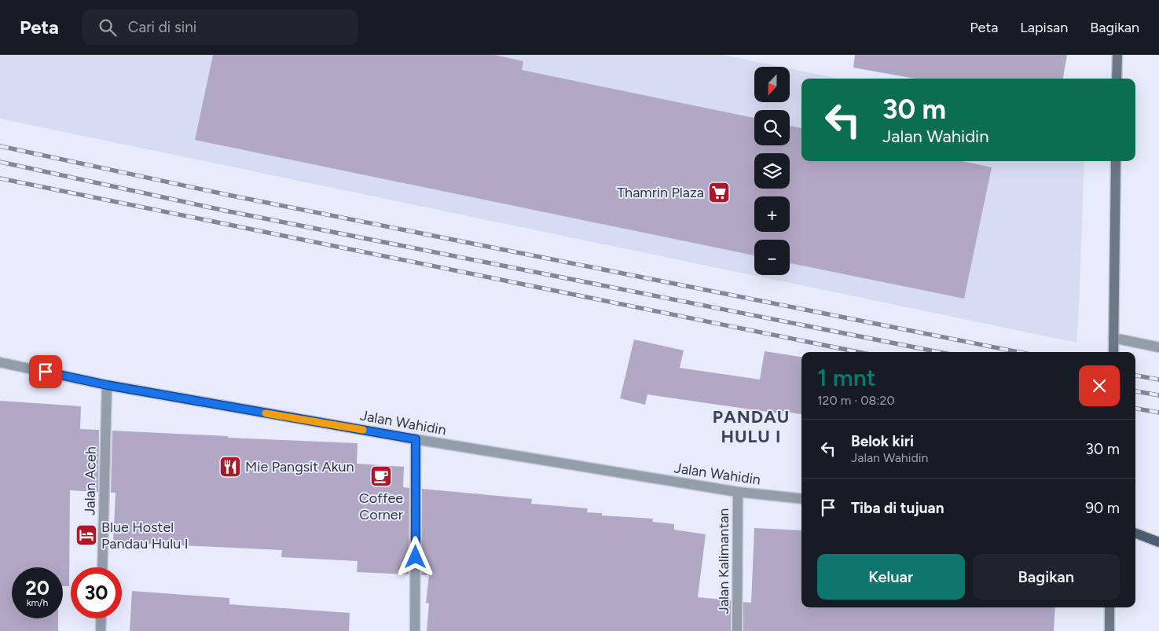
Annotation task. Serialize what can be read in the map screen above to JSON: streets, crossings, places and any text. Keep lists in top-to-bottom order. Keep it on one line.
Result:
{"streets":{"street":["Jalan Wahidin","Jalan Aceh","Jalan Kalimantan"]},"crossings":[["Jalan Wahidin","Jalan Aceh"],["Jalan Wahidin","Jalan Kalimantan"]],"districts":["PANDAU HULU I"],"places":{"supermarket":["Thamrin Plaza"],"restaurant":["Mie Pangsit Akun"],"cafe":["Coffee Corner"],"hotel":["Blue Hostel Pandau Hulu I"]},"north":"bottom","page":{"header":"Peta","search":"Cari di sini","nav":["Peta","Lapisan","Bagikan"],"map_buttons":["+","−"],"turn":["30 m","Jalan Wahidin"],"heading":["1 mnt","120 m · 08:20"],"list":[{"name":"Belok kiri","note":"Jalan Wahidin","value":"30 m"},{"name":"Tiba di tujuan","value":"90 m"}],"buttons":["Keluar","Bagikan"],"speed":"20 km/h","limit":"30"}}
